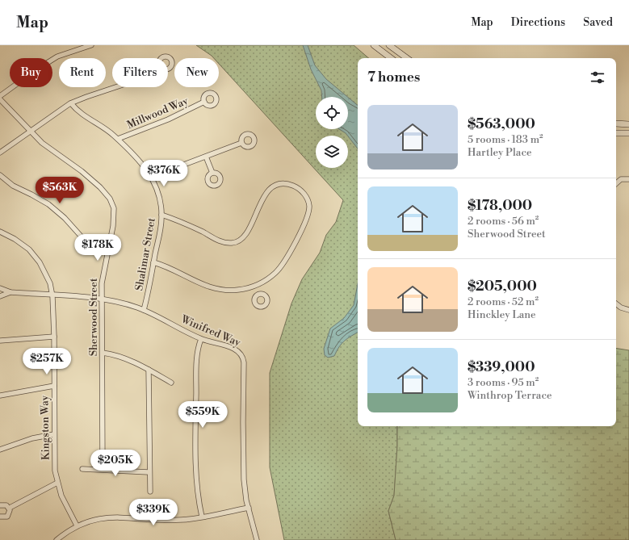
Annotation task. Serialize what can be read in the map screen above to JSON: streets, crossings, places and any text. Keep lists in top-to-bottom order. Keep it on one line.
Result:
{"streets":{"street":["Millwood Way","Shalimar Street","Sherwood Street","Winifred Way","Kingston Way"]},"crossings":[["Millwood Way","Shalimar Street"],["Shalimar Street","Winifred Way"],["Sherwood Street","Winifred Way"],["Winifred Way","Kingston Way"]],"page":{"header":"Map","nav":["Map","Directions","Saved"],"chip":["Buy","Rent","Filters","New"],"heading":"7 homes","list":[{"name":"$563,000","note":"5 rooms · 183 m² · Hartley Place"},{"name":"$178,000","note":"2 rooms · 56 m² · Sherwood Street"},{"name":"$205,000","note":"2 rooms · 52 m² · Hinckley Lane"},{"name":"$339,000","note":"3 rooms · 95 m² · Winthrop Terrace"}],"price":["$376K","$563K","$178K","$257K","$559K","$205K","$339K"]}}
